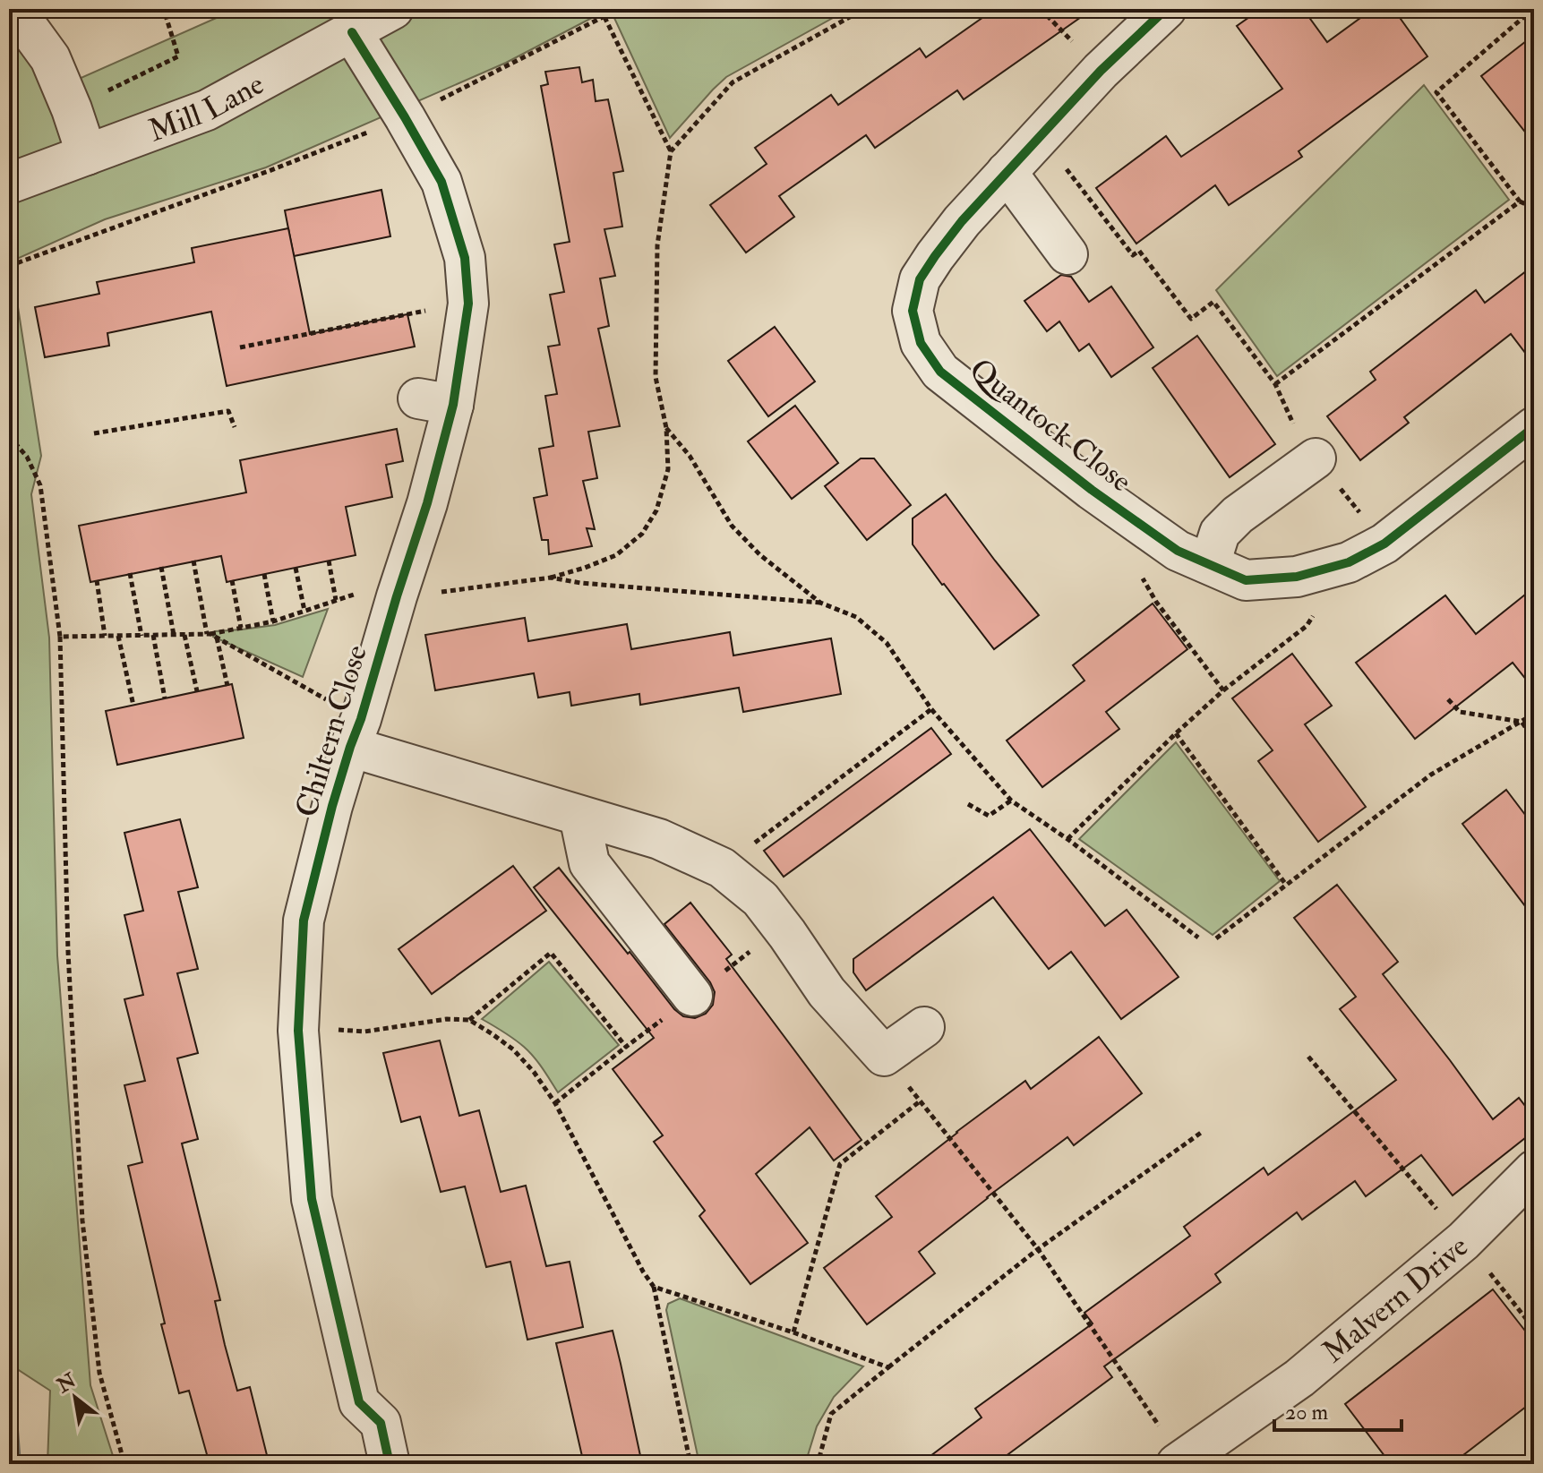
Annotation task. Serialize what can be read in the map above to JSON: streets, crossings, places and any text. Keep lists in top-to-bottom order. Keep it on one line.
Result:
{"streets":{"street":["Mill Lane","Quantock Close","Chiltern Close","Malvern Drive"]},"crossings":[["Mill Lane","Chiltern Close"]],"scale_bar":"20 m","north":"top left"}
